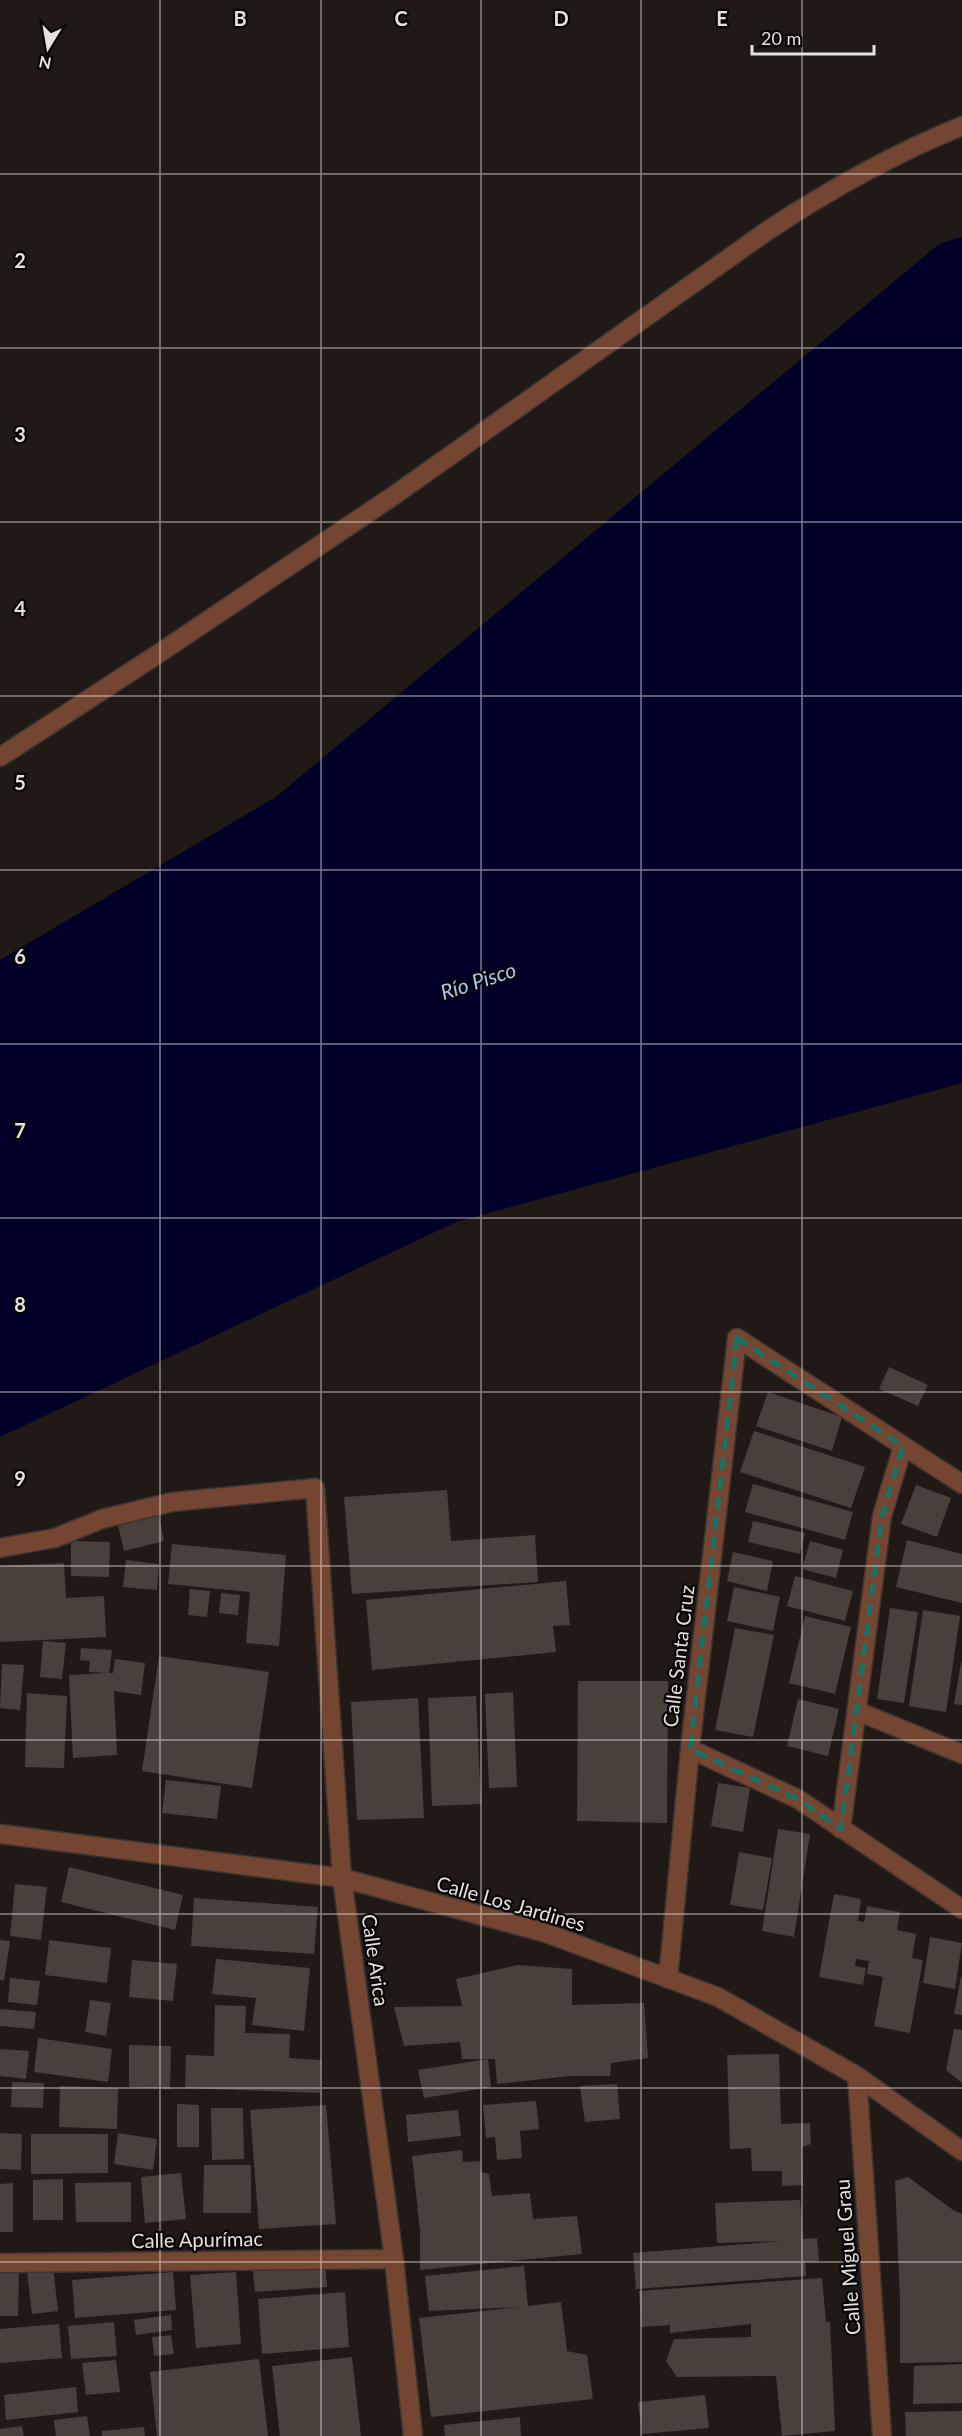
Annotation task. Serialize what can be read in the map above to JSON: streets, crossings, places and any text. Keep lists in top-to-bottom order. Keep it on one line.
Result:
{"streets":{"street":["Calle Santa Cruz","Calle Los Jardines","Calle Arica","Calle Apurímac","Calle Miguel Grau"]},"crossings":[["Calle Santa Cruz","Calle Los Jardines"],["Calle Los Jardines","Calle Arica"],["Calle Los Jardines","Calle Miguel Grau"],["Calle Arica","Calle Apurímac"]],"water":["Río Pisco"],"scale_bar":"20 m","north":"bottom","grid":{"columns":["B","C","D","E"],"rows":["2","3","4","5","6","7","8","9"]}}
